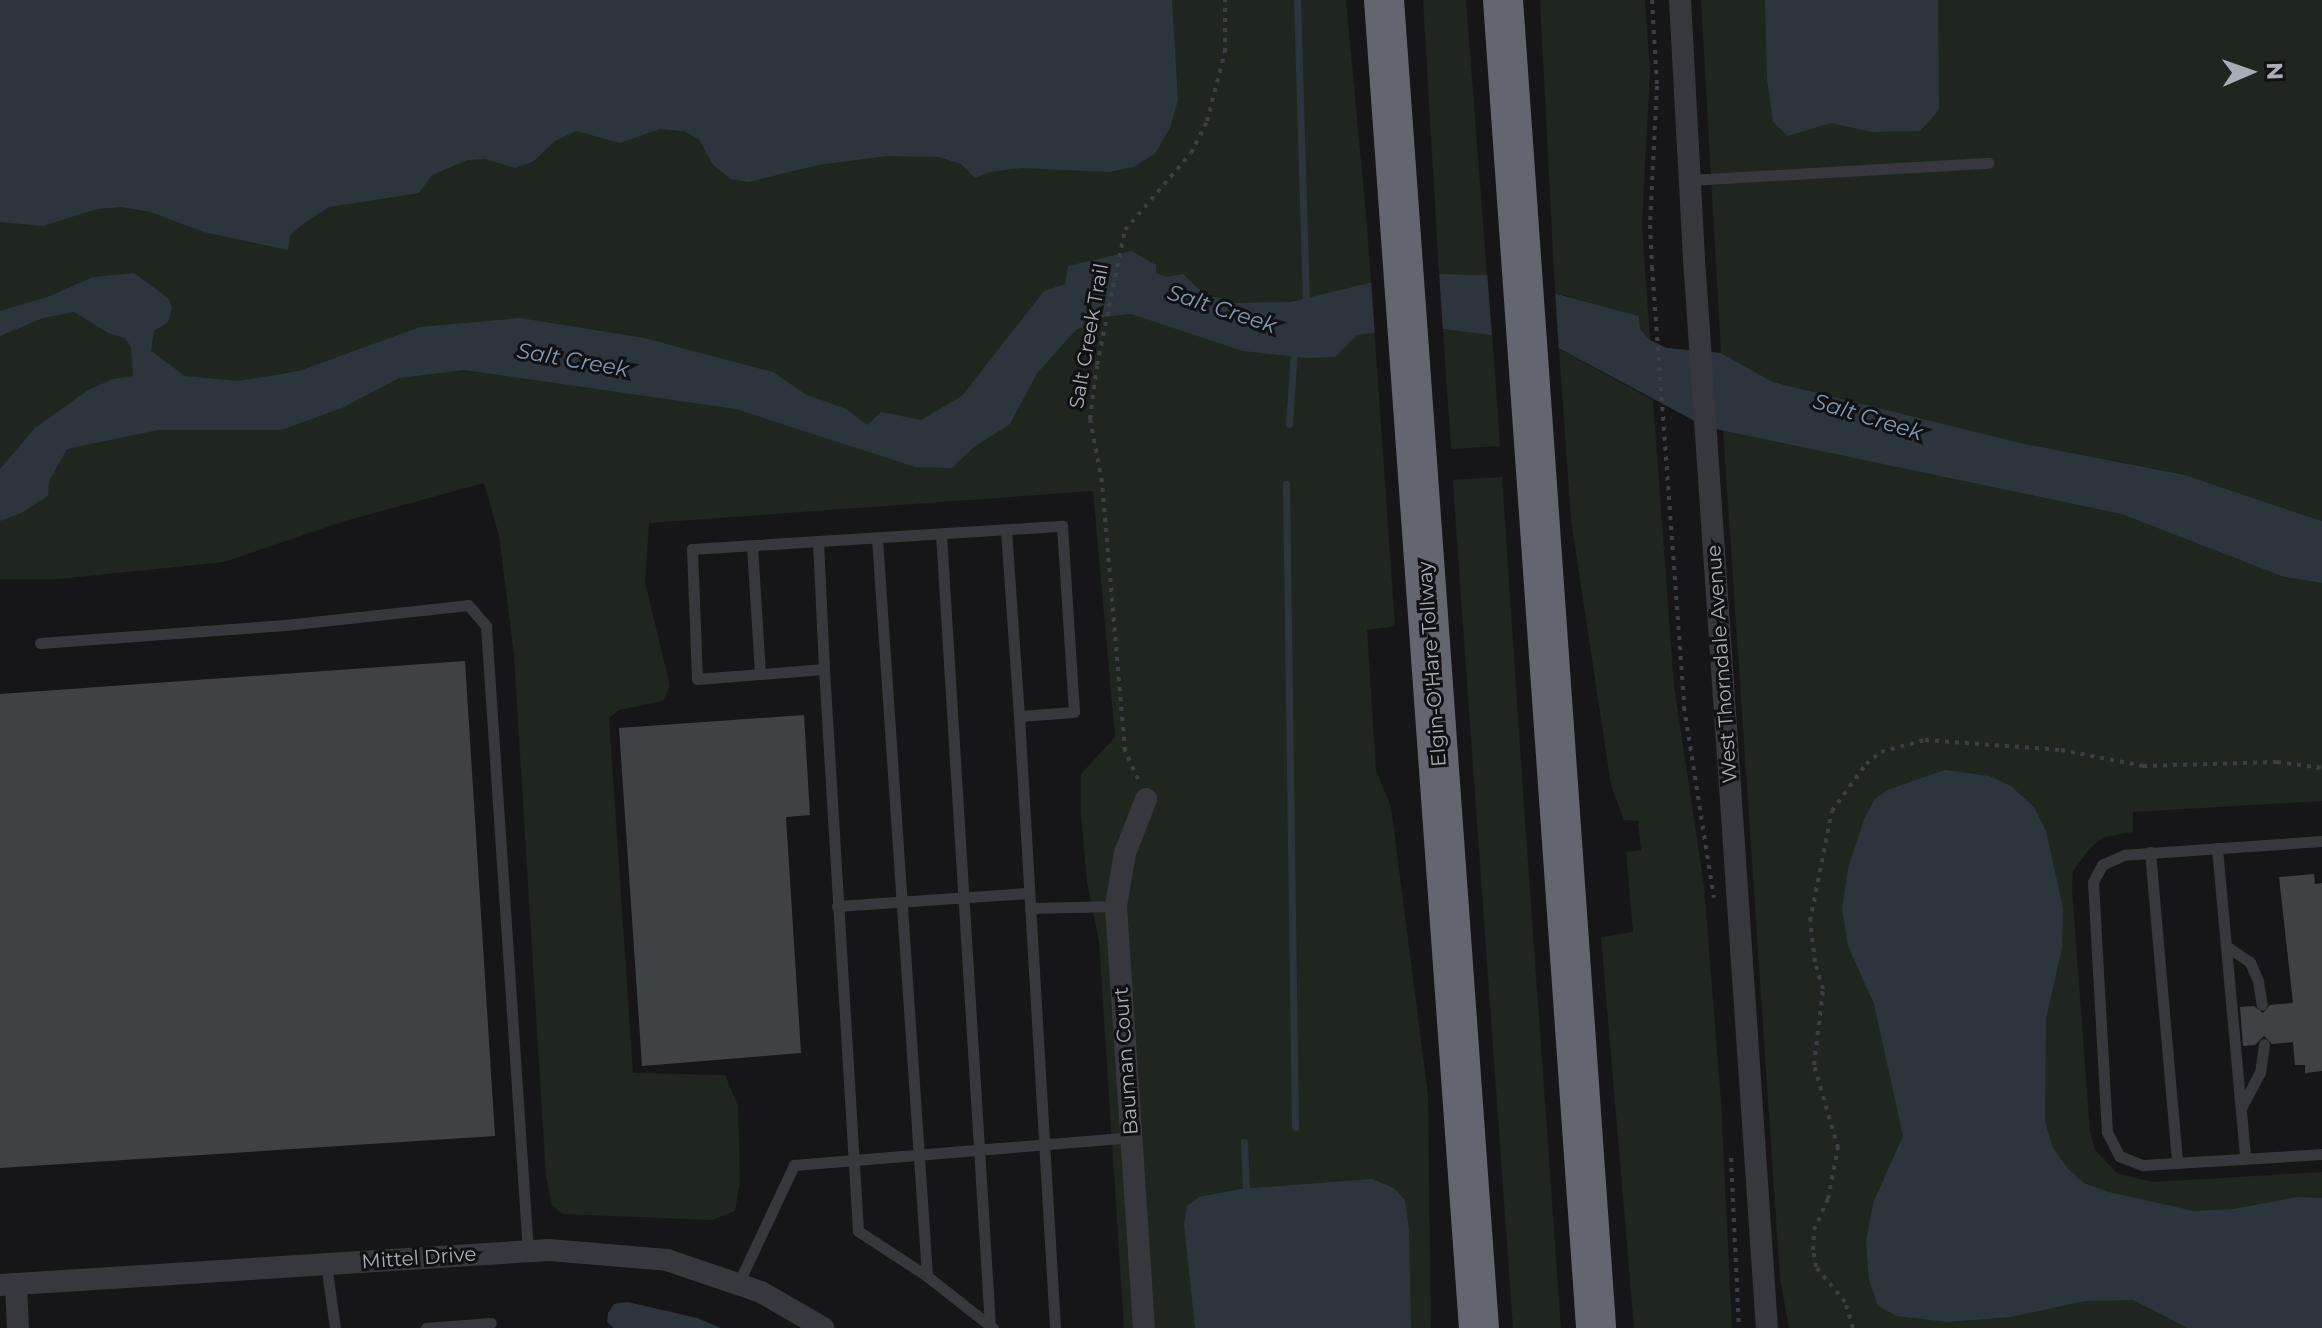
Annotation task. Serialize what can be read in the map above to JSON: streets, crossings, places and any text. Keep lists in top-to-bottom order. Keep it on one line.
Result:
{"streets":{"highway":["Elgin-O'Hare Tollway"],"street":["West Thorndale Avenue","Bauman Court","Mittel Drive"],"path":["Salt Creek Trail"]},"crossings":[["Salt Creek Trail","Bauman Court"]],"water":["Salt Creek"],"north":"right"}
